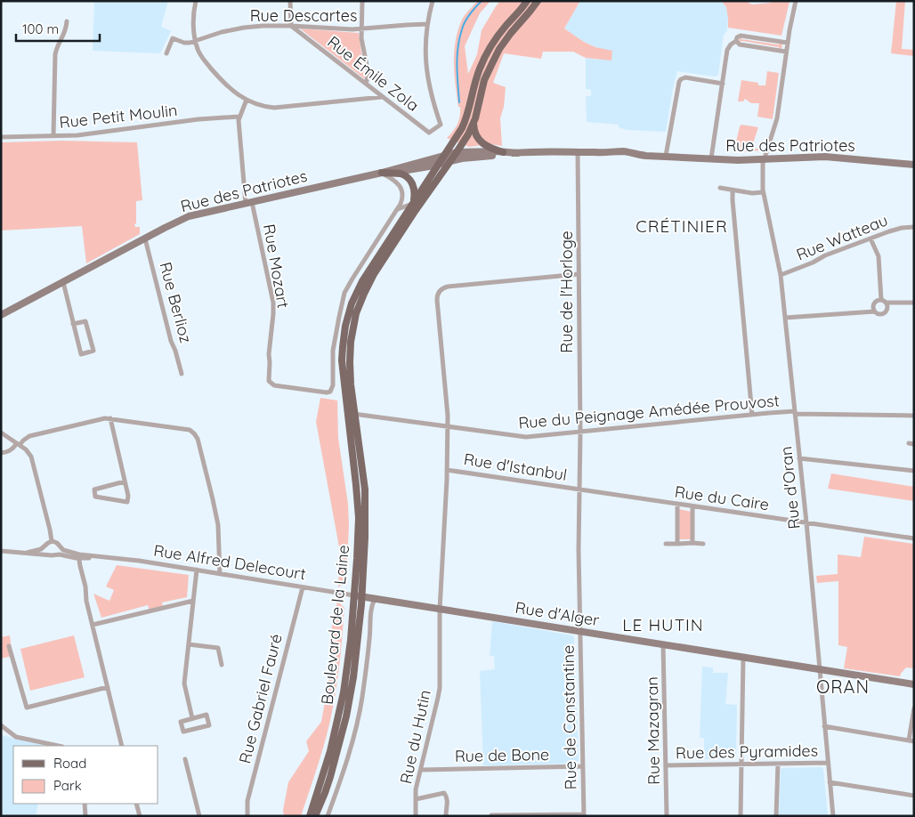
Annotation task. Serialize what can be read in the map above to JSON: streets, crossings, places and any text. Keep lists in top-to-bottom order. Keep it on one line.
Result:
{"streets":{"main road":["Boulevard de la Laine"],"street":["Rue Descartes","Rue Émile Zola","Rue Petit Moulin","Rue des Patriotes","Rue Watteau","Rue Mozart","Rue de l'Horloge","Rue Berlioz","Rue du Peignage Amédée Prouvost","Rue d'Istanbul","Rue d'Oran","Rue du Caire","Rue Alfred Delecourt","Rue d'Alger","Rue Gabriel Fauré","Rue de Constantine","Rue Mazagran","Rue du Hutin","Rue des Pyramides","Rue de Bone"]},"crossings":[["Rue Descartes","Rue Émile Zola"],["Rue des Patriotes","Rue Mozart"],["Rue des Patriotes","Rue de l'Horloge"],["Rue des Patriotes","Rue Berlioz"],["Rue des Patriotes","Rue d'Oran"],["Rue des Patriotes","Boulevard de la Laine"],["Rue Watteau","Rue d'Oran"],["Rue de l'Horloge","Rue du Peignage Amédée Prouvost"],["Rue de l'Horloge","Rue de Constantine"],["Rue de l'Horloge","Rue du Hutin"],["Rue du Peignage Amédée Prouvost","Rue d'Oran"],["Rue du Peignage Amédée Prouvost","Boulevard de la Laine"],["Rue du Peignage Amédée Prouvost","Rue de Constantine"],["Rue du Peignage Amédée Prouvost","Rue du Hutin"],["Rue d'Istanbul","Rue du Caire"],["Rue d'Istanbul","Rue de Constantine"],["Rue d'Istanbul","Rue du Hutin"],["Rue d'Oran","Rue du Caire"],["Rue d'Oran","Rue d'Alger"],["Rue d'Oran","Rue des Pyramides"],["Rue du Caire","Rue de Constantine"],["Rue Alfred Delecourt","Rue d'Alger"],["Rue Alfred Delecourt","Boulevard de la Laine"],["Rue Alfred Delecourt","Rue Gabriel Fauré"],["Rue d'Alger","Boulevard de la Laine"],["Rue d'Alger","Rue de Constantine"],["Rue d'Alger","Rue Mazagran"],["Rue d'Alger","Rue du Hutin"],["Rue de Constantine","Rue de Bone"],["Rue Mazagran","Rue des Pyramides"],["Rue du Hutin","Rue de Bone"]],"districts":["CRÉTINIER","LE HUTIN","ORAN"],"legend":["Road","Park"],"scale_bar":"100 m"}
